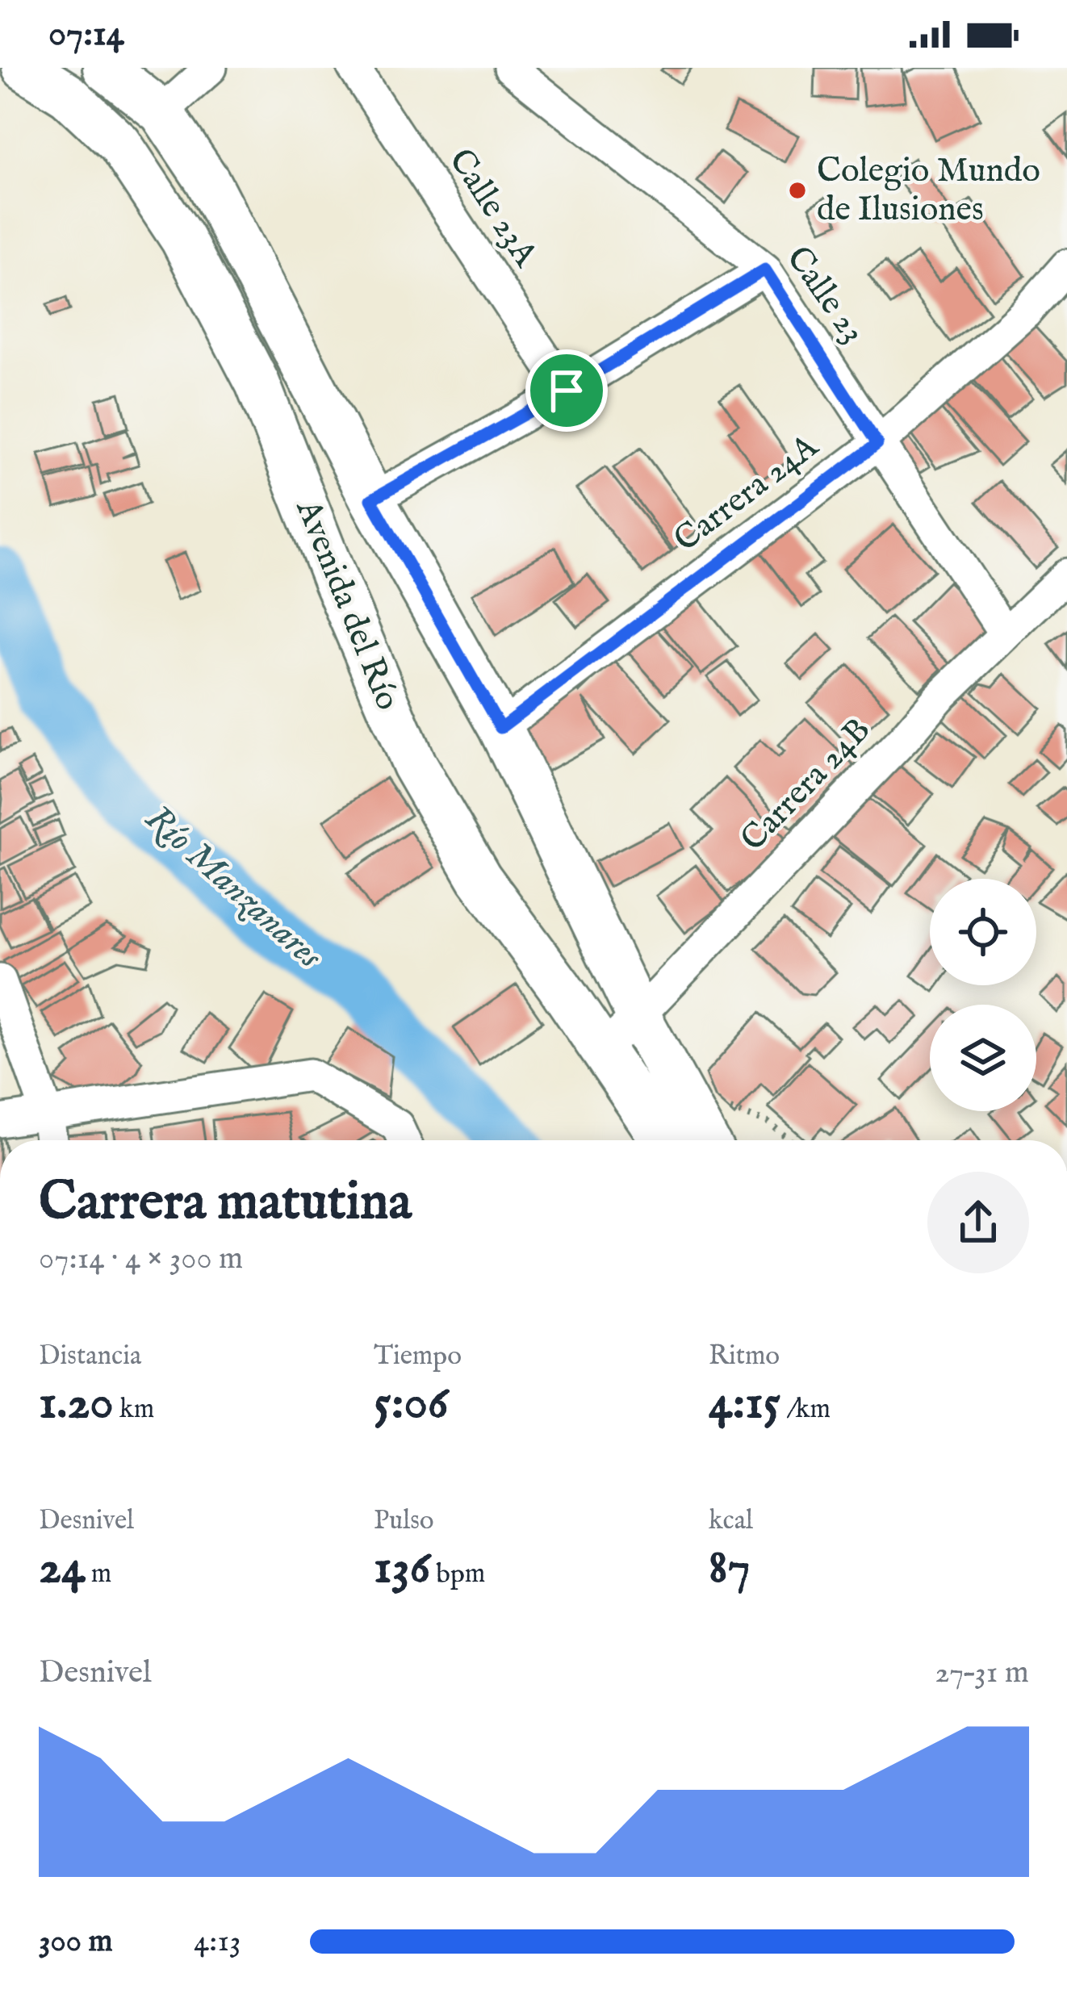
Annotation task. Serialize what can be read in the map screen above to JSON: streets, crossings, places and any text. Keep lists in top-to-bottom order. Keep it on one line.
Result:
{"streets":{"main road":["Avenida del Río"],"street":["Calle 23A","Calle 23","Carrera 24A","Carrera 24B"]},"crossings":[["Calle 23","Carrera 24A"],["Calle 23","Carrera 24B"],["Carrera 24A","Avenida del Río"],["Avenida del Río","Carrera 24B"]],"water":["Río Manzanares"],"places":["Colegio Mundo de Ilusiones"],"page":{"status":"07:14","heading":["Carrera matutina","07:14 · 4 × 300 m"],"stats":[["Distancia","1.20 km"],["Tiempo","5:06"],["Ritmo","4:15 /km"],["Desnivel","24 m"],["Pulso","136 bpm"],["kcal","87"]],"chart":["Desnivel","27–31 m"],"list":[{"name":"300 m","note":"4:13"}]}}
